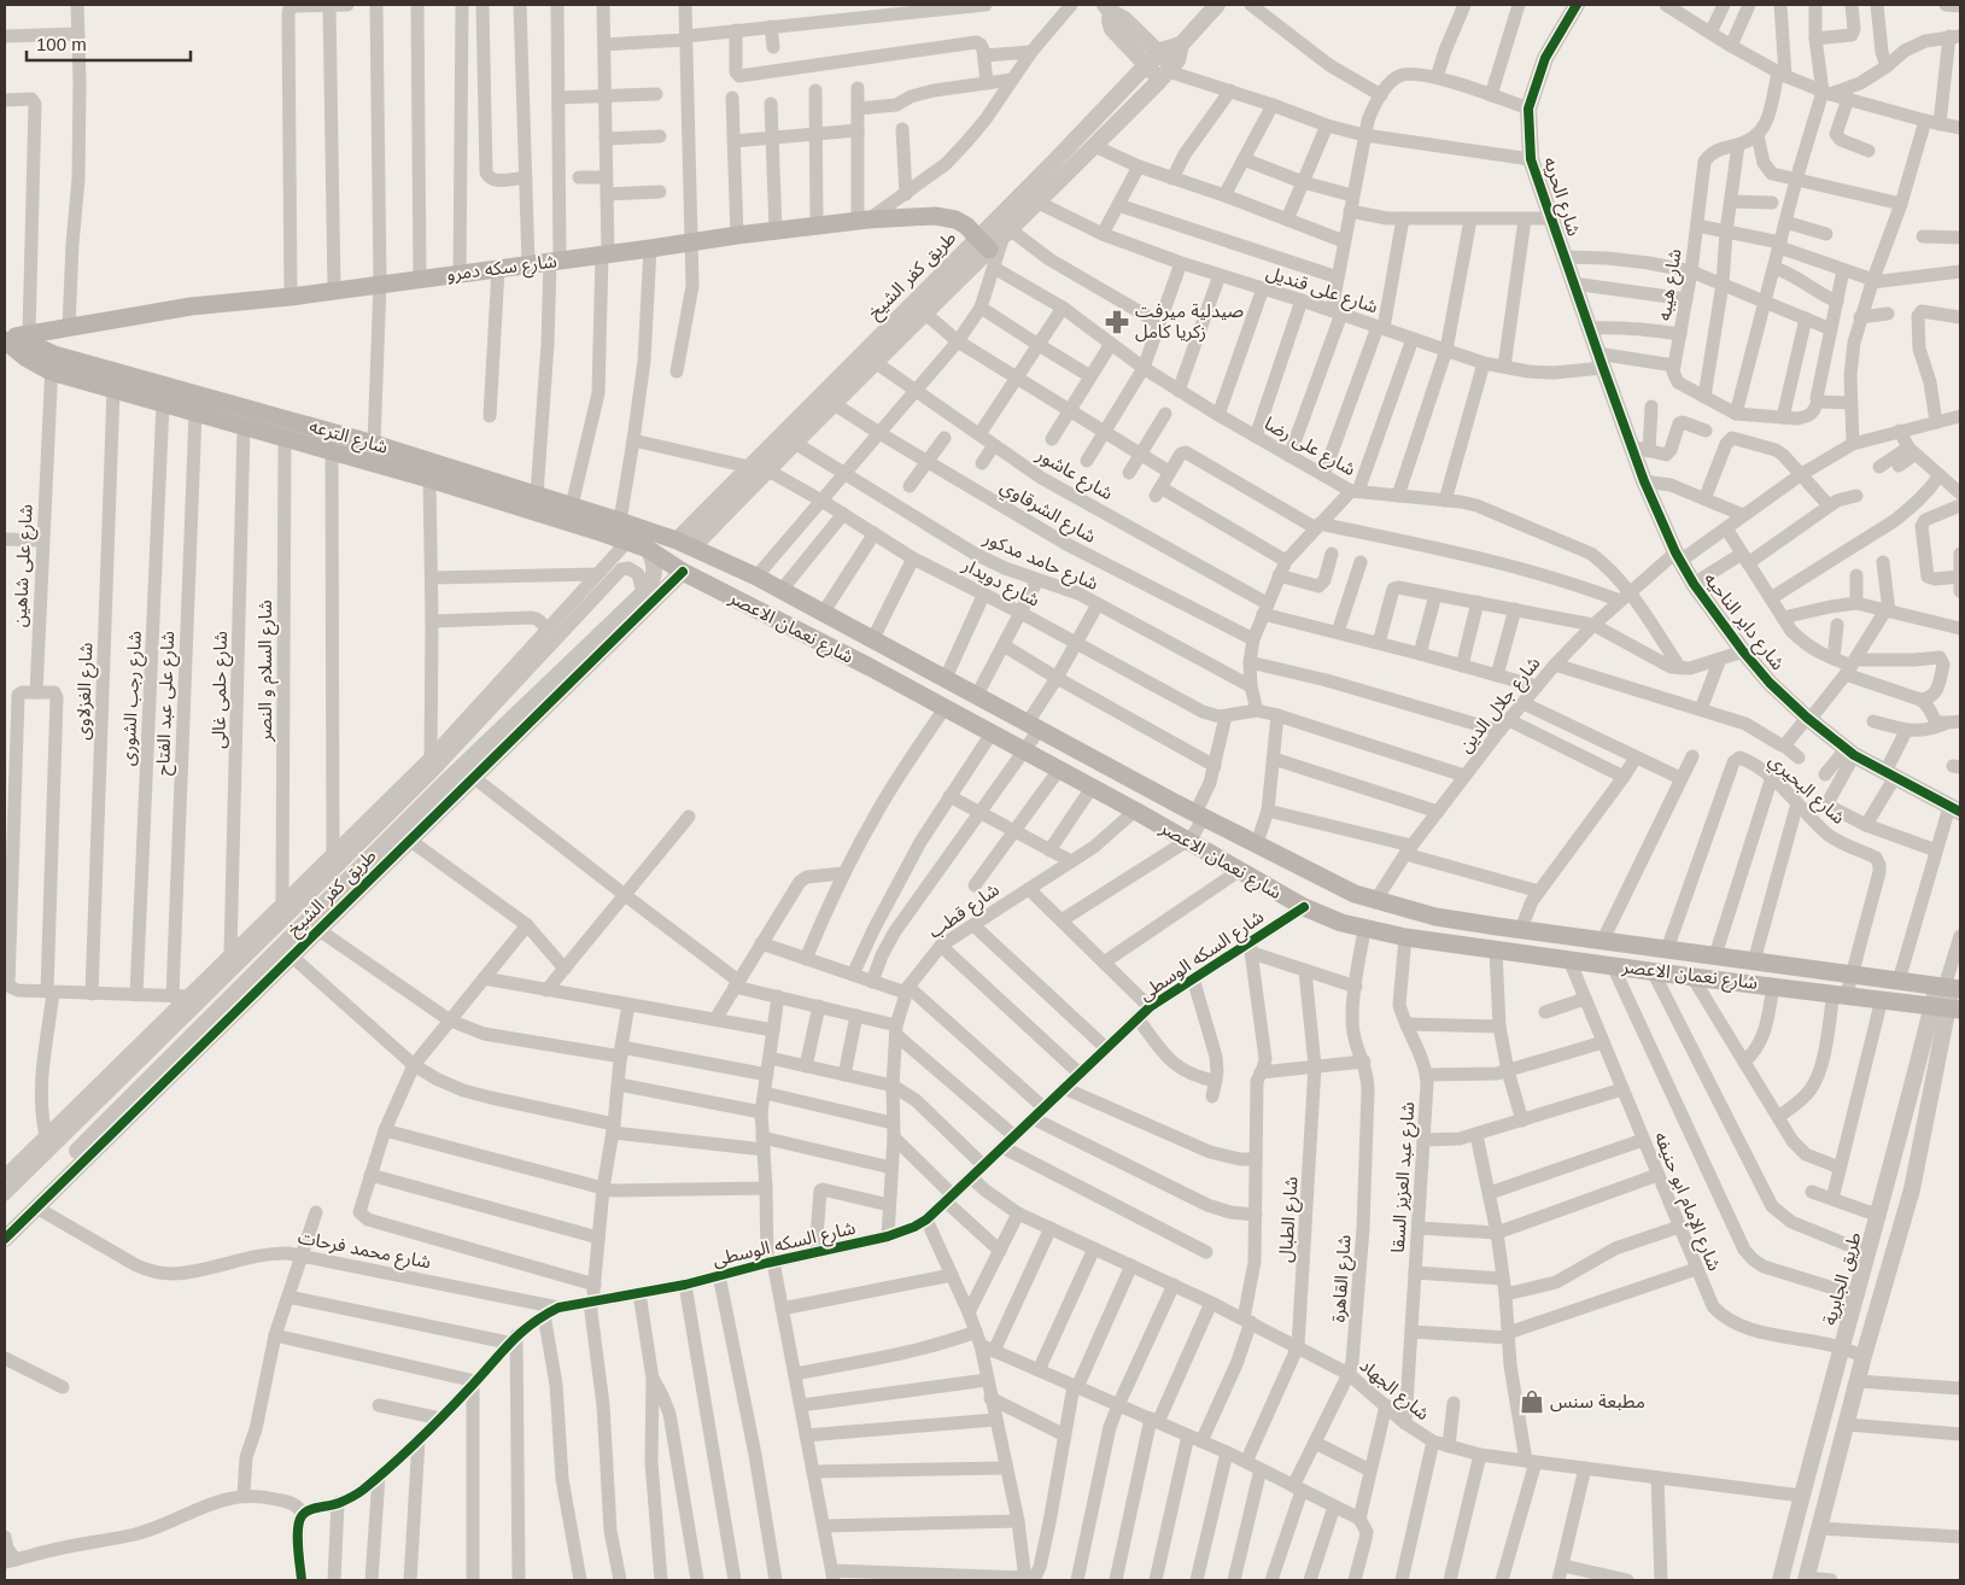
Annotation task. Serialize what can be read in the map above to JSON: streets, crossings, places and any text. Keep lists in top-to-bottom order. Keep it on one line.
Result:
{"streets":{"main road":["شارع سكه دمرو","شارع الترعه","شارع نعمان الاعصر"],"street":["شارع الحريه","طريق كفر الشيخ","شارع هيبه","شارع على قنديل","شارع على رضا","شارع عاشور","شارع الشرقاوي","شارع حامد مدكور","شارع على شاهين","شارع دويدار","شارع داير الناحيه","شارع السلام و النصر","شارع حلمى غالى","شارع الغزلاوى","شارع رجب الشورى","شارع على عبد الفتاح","شارع جلال الدين","شارع البحيري","شارع قطب","شارع السكه الوسطى","شارع عبد العزيز السقا","شارع الإمام ابو حنيفه","شارع الطبال","شارع محمد فرحات","شارع القاهرة","طريق الجابرية","شارع الجهاد"]},"crossings":[["شارع الحريه","شارع على قنديل"],["شارع الحريه","شارع داير الناحيه"],["شارع سكه دمرو","طريق كفر الشيخ"],["شارع سكه دمرو","شارع الترعه"],["طريق كفر الشيخ","شارع على قنديل"],["طريق كفر الشيخ","شارع الترعه"],["طريق كفر الشيخ","شارع عاشور"],["طريق كفر الشيخ","شارع الشرقاوي"],["طريق كفر الشيخ","شارع حامد مدكور"],["طريق كفر الشيخ","شارع دويدار"],["طريق كفر الشيخ","شارع نعمان الاعصر"],["طريق كفر الشيخ","شارع محمد فرحات"],["شارع هيبه","شارع على قنديل"],["شارع على قنديل","شارع داير الناحيه"],["شارع الترعه","شارع على شاهين"],["شارع الترعه","شارع نعمان الاعصر"],["شارع الترعه","شارع السلام و النصر"],["شارع الترعه","شارع حلمى غالى"],["شارع الترعه","شارع الغزلاوى"],["شارع الترعه","شارع رجب الشورى"],["شارع الترعه","شارع على عبد الفتاح"],["شارع على رضا","شارع جلال الدين"],["شارع عاشور","شارع جلال الدين"],["شارع داير الناحيه","شارع جلال الدين"],["شارع نعمان الاعصر","شارع جلال الدين"],["شارع نعمان الاعصر","شارع البحيري"],["شارع نعمان الاعصر","شارع قطب"],["شارع نعمان الاعصر","شارع السكه الوسطى"],["شارع نعمان الاعصر","شارع عبد العزيز السقا"],["شارع نعمان الاعصر","شارع الإمام ابو حنيفه"],["شارع نعمان الاعصر","شارع القاهرة"],["شارع نعمان الاعصر","طريق الجابرية"],["شارع قطب","شارع السكه الوسطى"],["شارع السكه الوسطى","شارع محمد فرحات"],["شارع السكه الوسطى","شارع الجهاد"],["شارع عبد العزيز السقا","شارع الجهاد"],["شارع الإمام ابو حنيفه","طريق الجابرية"],["شارع الطبال","شارع الجهاد"],["شارع القاهرة","شارع الجهاد"],["طريق الجابرية","شارع الجهاد"]],"places":{"pharmacy":["صيدلية ميرفت زكريا كامل"],"shop":["مطبعة سنس"]},"scale_bar":"100 m"}
